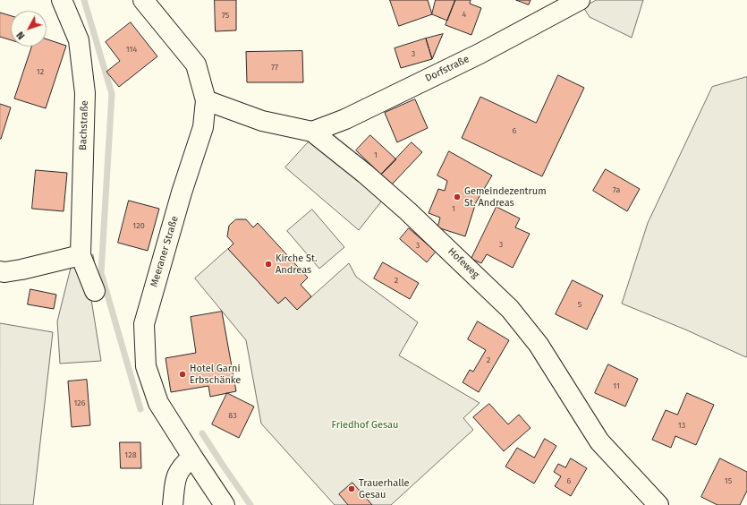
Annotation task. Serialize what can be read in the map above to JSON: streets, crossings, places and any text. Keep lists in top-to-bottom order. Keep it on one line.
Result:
{"streets":{"street":["Dorfstraße","Bachstraße","Meeraner Straße","Hofeweg"]},"crossings":[["Dorfstraße","Hofeweg"],["Meeraner Straße","Hofeweg"]],"parks":["Friedhof Gesau"],"places":["Gemeindezentrum St. Andreas","Kirche St. Andreas","Hotel Garni Erbschänke","Trauerhalle Gesau"],"house_numbers":["4","75","114","3","77","12","6","1","7a","1","120","3","3","2","5","2","11","126","83","13","128","6","15"],"north":"bottom left"}
